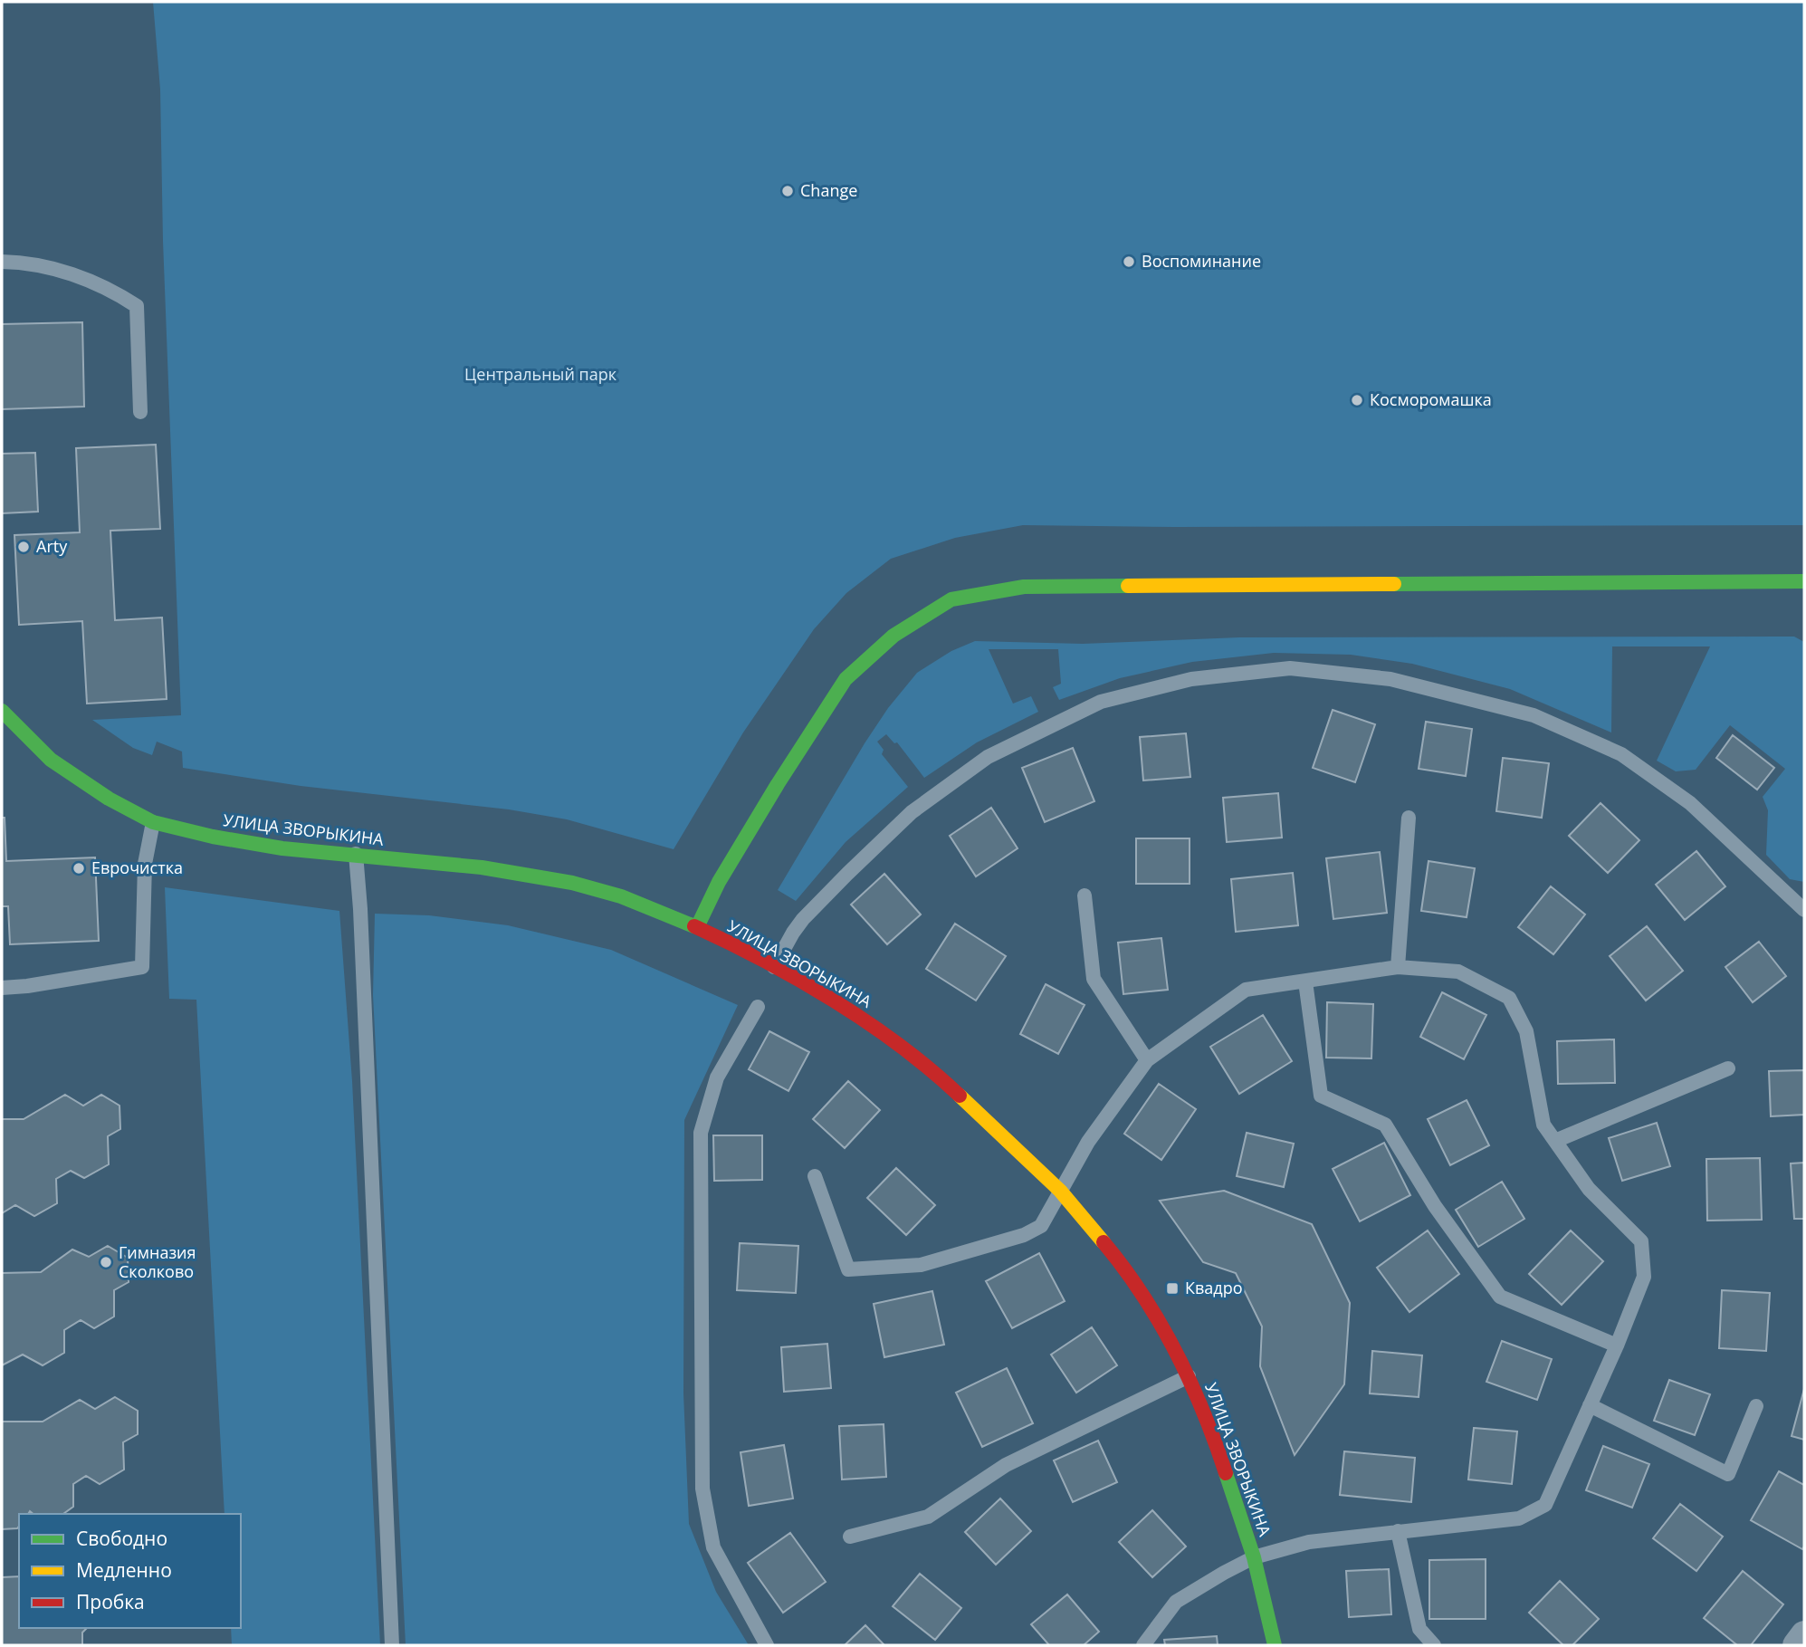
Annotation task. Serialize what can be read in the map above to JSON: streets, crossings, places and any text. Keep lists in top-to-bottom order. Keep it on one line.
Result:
{"streets":{"street":["УЛИЦА ЗВОРЫКИНА"]},"parks":["Центральный парк"],"places":{"other":["Change","Воспоминание","Косморомашка","Arty","Еврочистка","Гимназия Сколково"],"transit":["Квадро"]},"legend":["Свободно","Медленно","Пробка"]}
